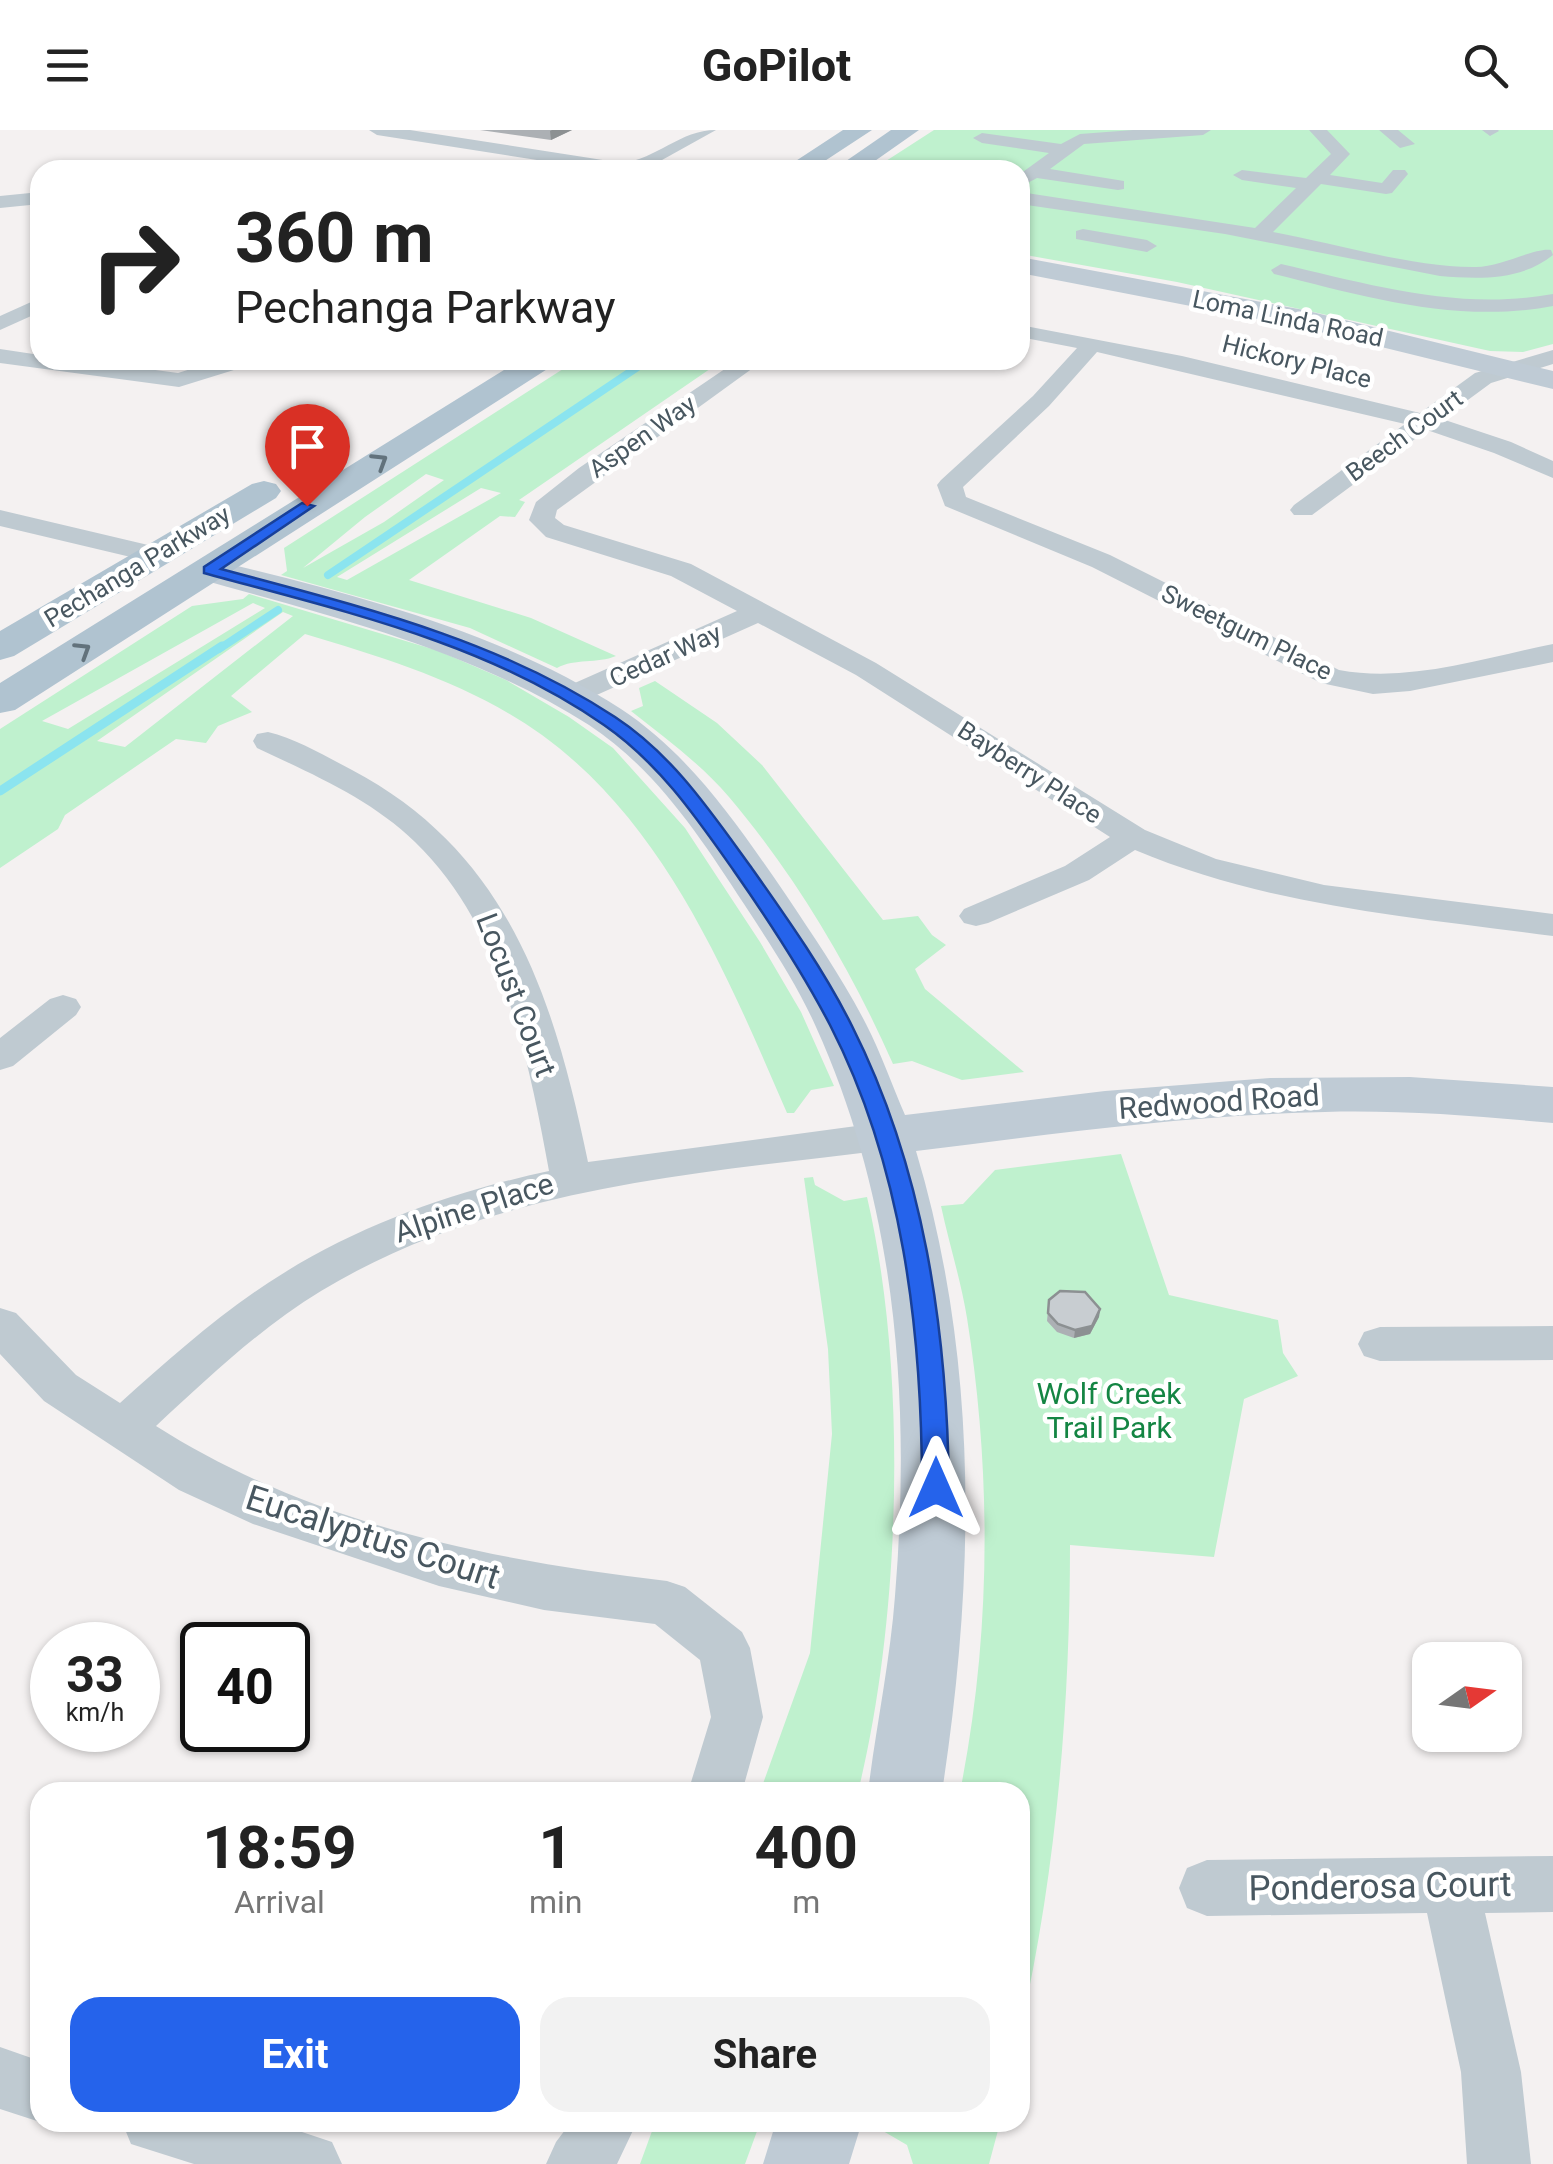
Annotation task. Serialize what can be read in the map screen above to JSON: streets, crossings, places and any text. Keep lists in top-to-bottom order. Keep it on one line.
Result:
{"streets":{"main road":["Pechanga Parkway"],"street":["Loma Linda Road","Hickory Place","Beech Court","Aspen Way","Sweetgum Place","Cedar Way","Bayberry Place","Locust Court","Redwood Road","Alpine Place","Eucalyptus Court","Ponderosa Court"]},"crossings":[["Loma Linda Road","Beech Court"],["Hickory Place","Beech Court"],["Hickory Place","Sweetgum Place"],["Aspen Way","Bayberry Place"],["Cedar Way","Bayberry Place"],["Locust Court","Alpine Place"],["Redwood Road","Alpine Place"],["Alpine Place","Eucalyptus Court"]],"parks":["Wolf Creek Trail Park"],"north":"right","page":{"header":"GoPilot","turn":["360 m","Pechanga Parkway"],"speed":"33 km/h","limit":"40","eta":["18:59","Arrival","1","min","400","m"],"buttons":["Exit","Share"]}}
